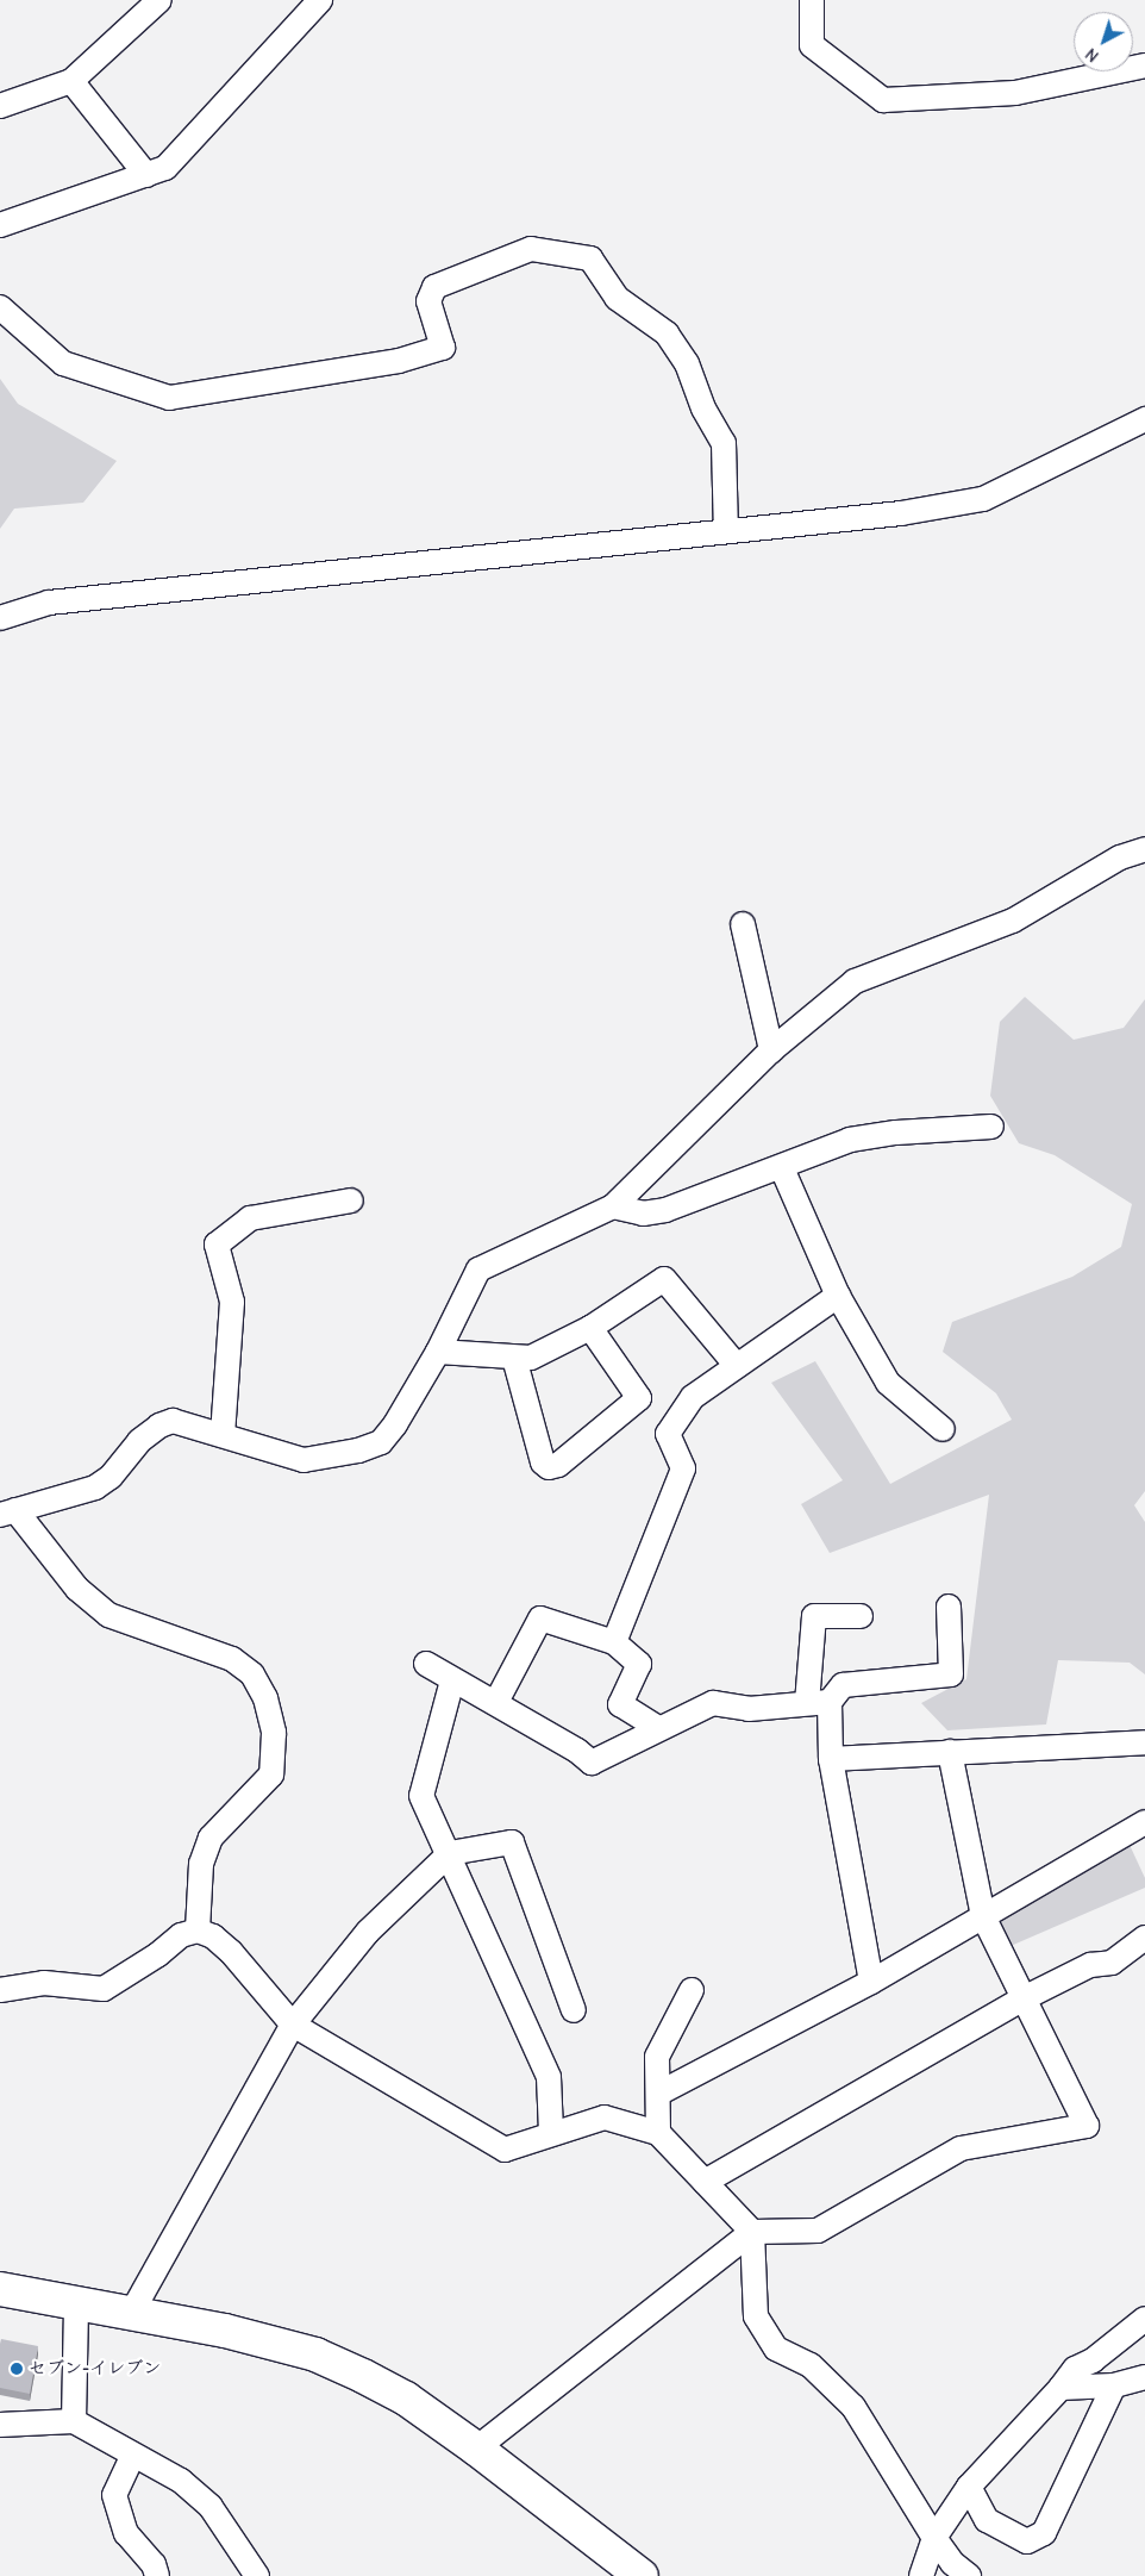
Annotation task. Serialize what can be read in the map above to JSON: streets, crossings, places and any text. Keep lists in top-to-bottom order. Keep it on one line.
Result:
{"places":["セブン-イレブン"],"north":"bottom left"}
